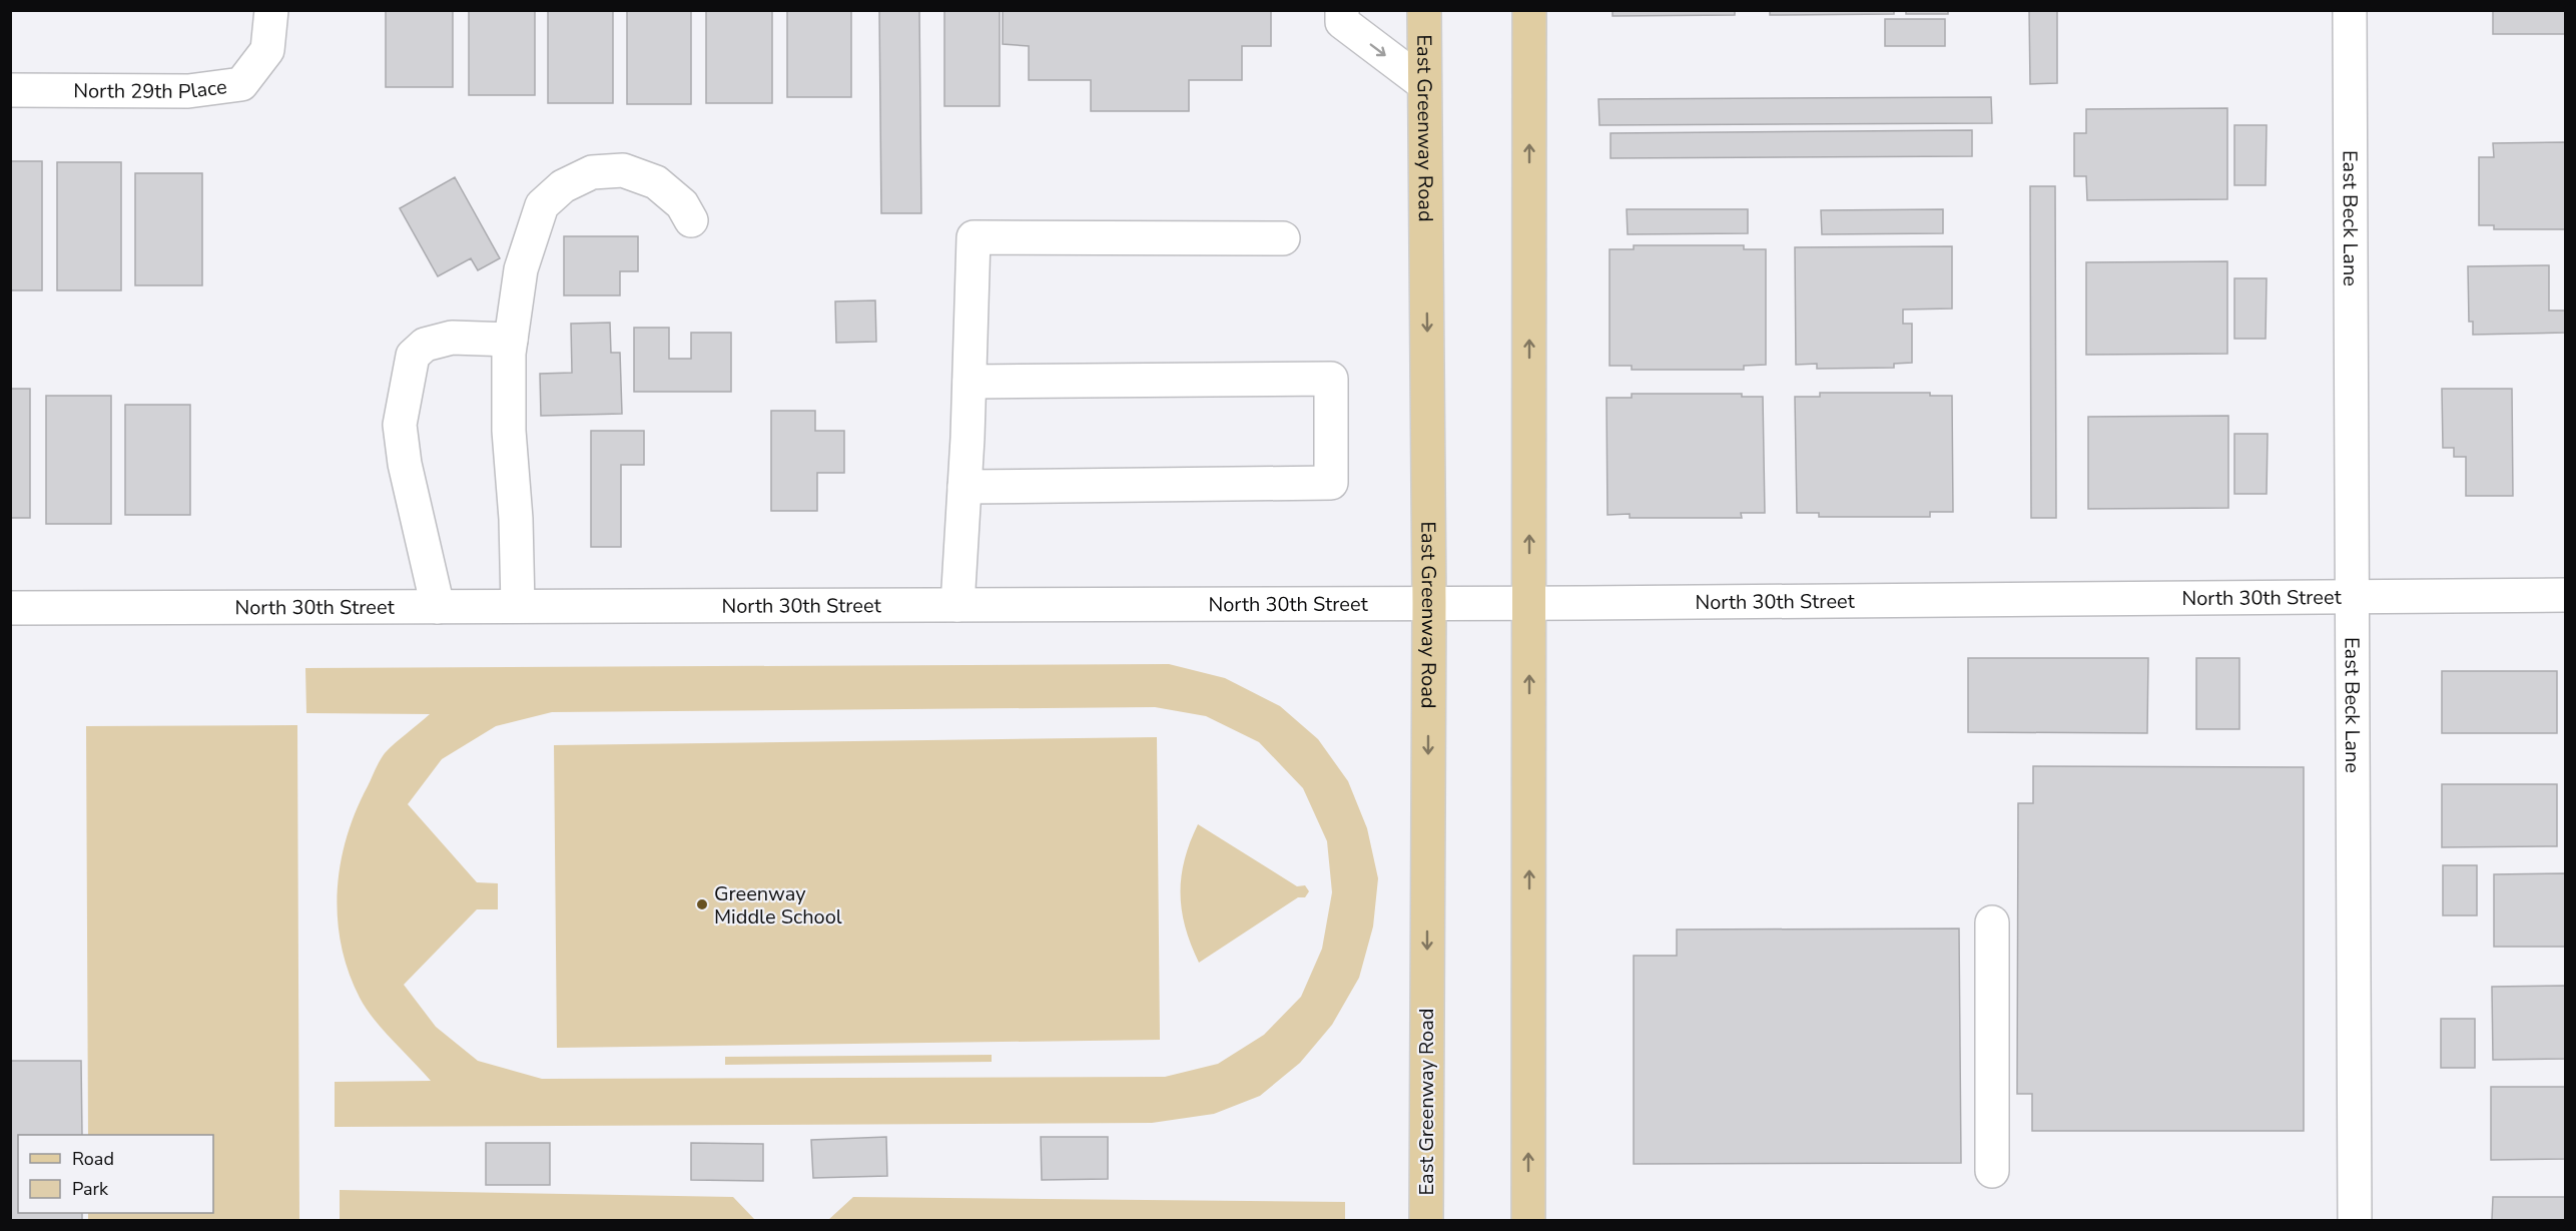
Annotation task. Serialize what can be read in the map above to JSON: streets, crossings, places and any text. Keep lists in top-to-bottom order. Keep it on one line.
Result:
{"streets":{"main road":["East Greenway Road"],"street":["North 29th Place","East Beck Lane","North 30th Street"]},"crossings":[["East Greenway Road","North 30th Street"],["East Beck Lane","North 30th Street"]],"places":["Greenway Middle School"],"legend":["Road","Park"]}
